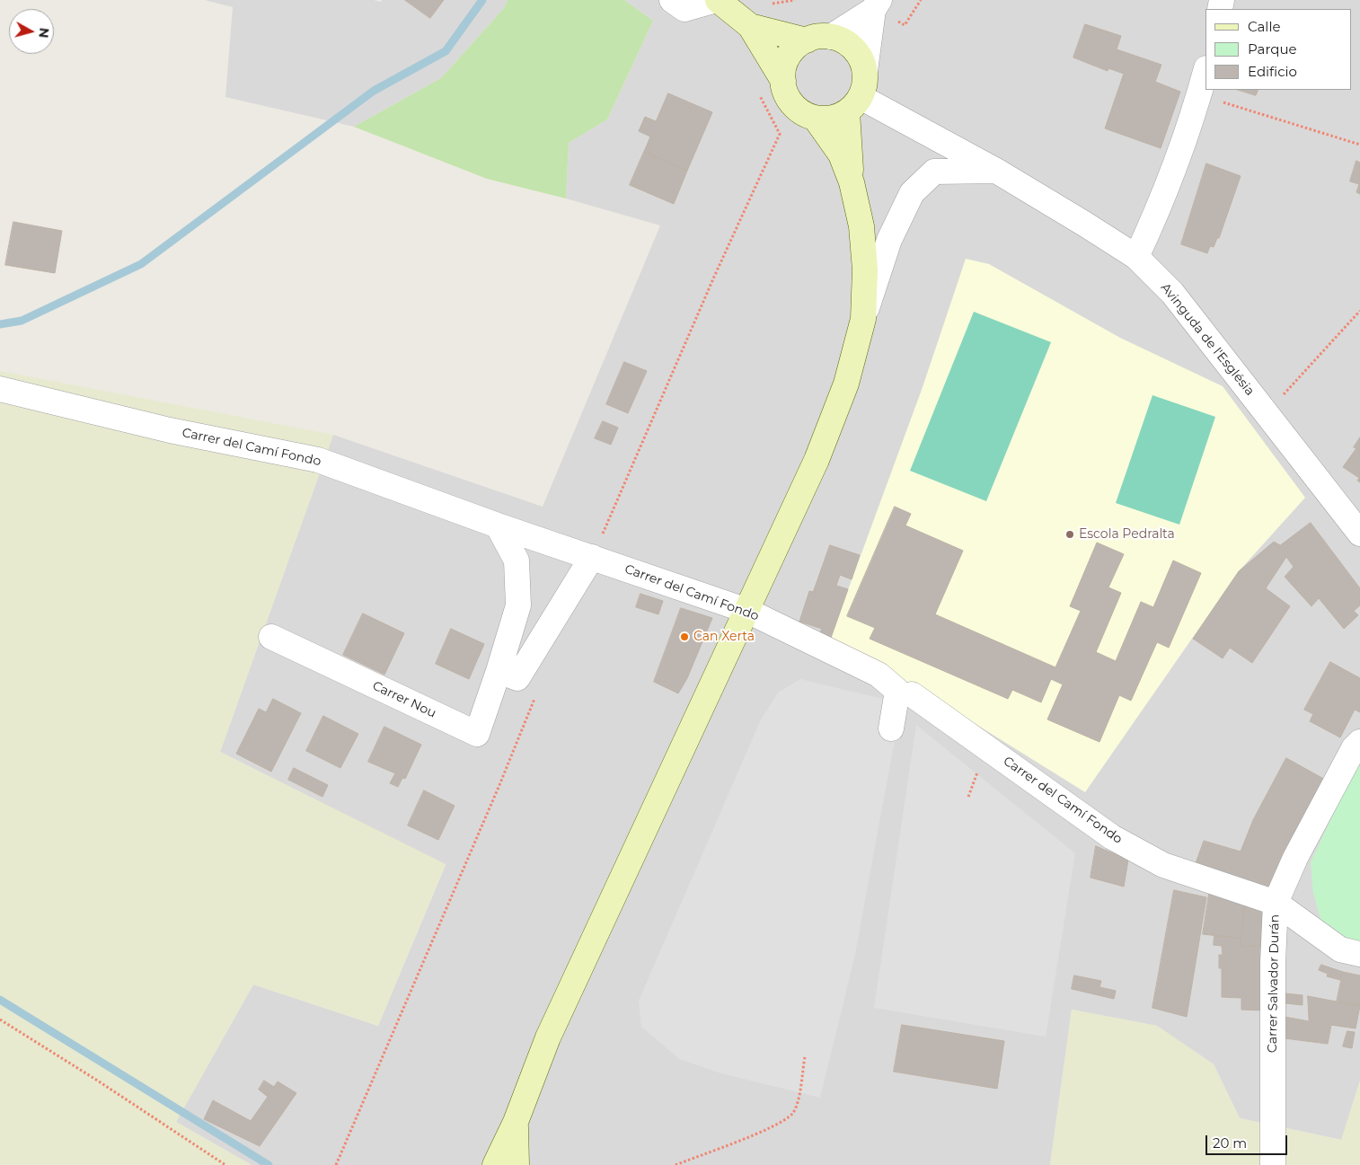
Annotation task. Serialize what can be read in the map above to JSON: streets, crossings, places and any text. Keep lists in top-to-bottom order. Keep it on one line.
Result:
{"streets":{"street":["Avinguda de l'Església","Carrer del Camí Fondo","Carrer Nou","Carrer Salvador Durán"]},"crossings":[["Carrer del Camí Fondo","Carrer Salvador Durán"]],"places":["Escola Pedralta","Can Xerta"],"legend":["Calle","Parque","Edificio"],"scale_bar":"20 m","north":"right"}
